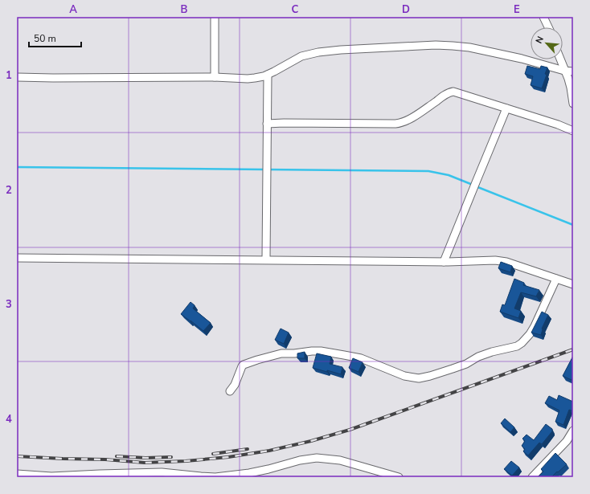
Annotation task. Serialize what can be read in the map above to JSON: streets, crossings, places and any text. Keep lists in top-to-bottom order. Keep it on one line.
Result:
{"scale_bar":"50 m","north":"top left","grid":{"columns":["A","B","C","D","E"],"rows":["1","2","3","4"]}}
